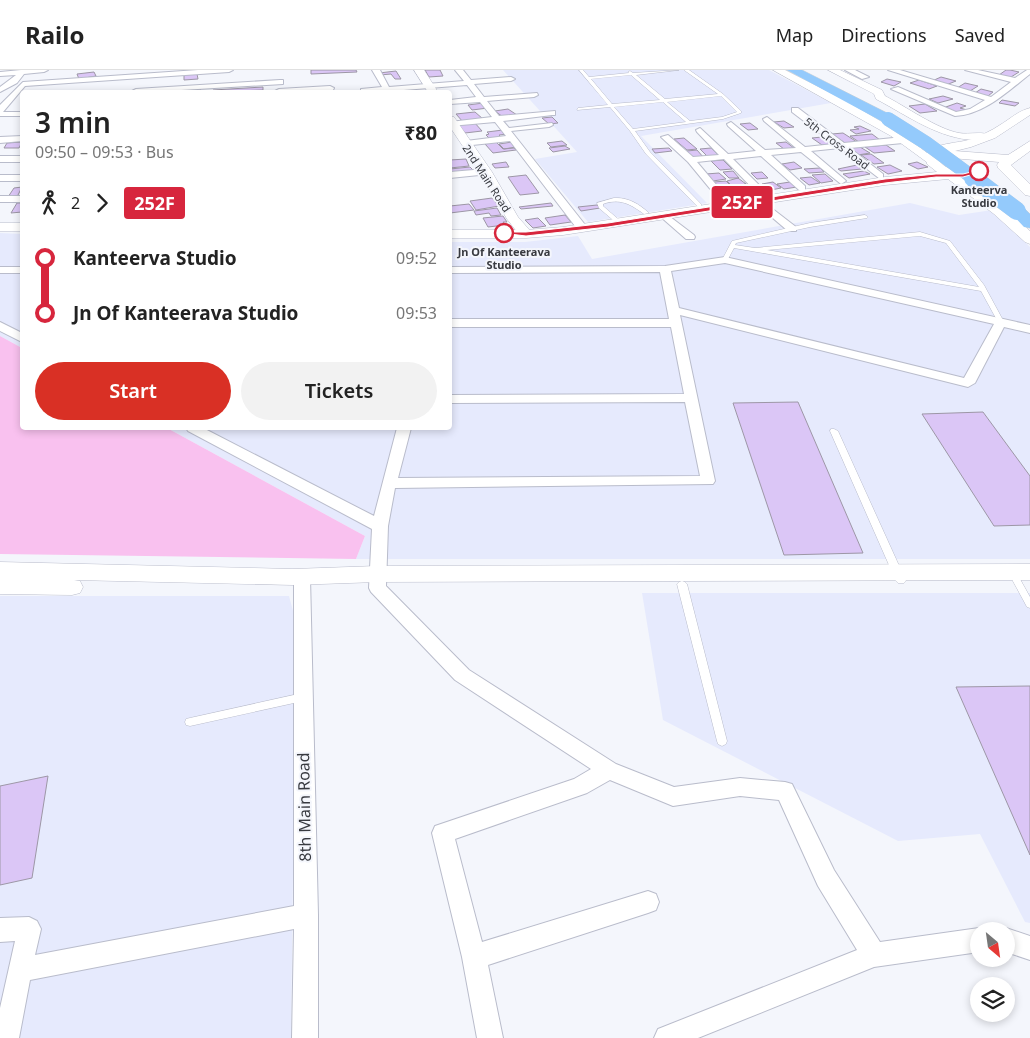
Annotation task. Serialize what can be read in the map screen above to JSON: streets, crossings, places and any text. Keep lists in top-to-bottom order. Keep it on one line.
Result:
{"streets":{"street":["5th Cross Road","2nd Main Road","8th Main Road"]},"places":["Kanteerva Studio","Jn Of Kanteerava Studio"],"lines":["bus line 252F"],"north":"bottom right","page":{"header":"Railo","nav":["Map","Directions","Saved"],"on_map":"252F","heading":["3 min","09:50 – 09:53 · Bus","₹80"],"legs":["2","252F"],"list":[{"name":"Kanteerva Studio","value":"09:52"},{"name":"Jn Of Kanteerava Studio","value":"09:53"}],"buttons":["Start","Tickets"]}}
